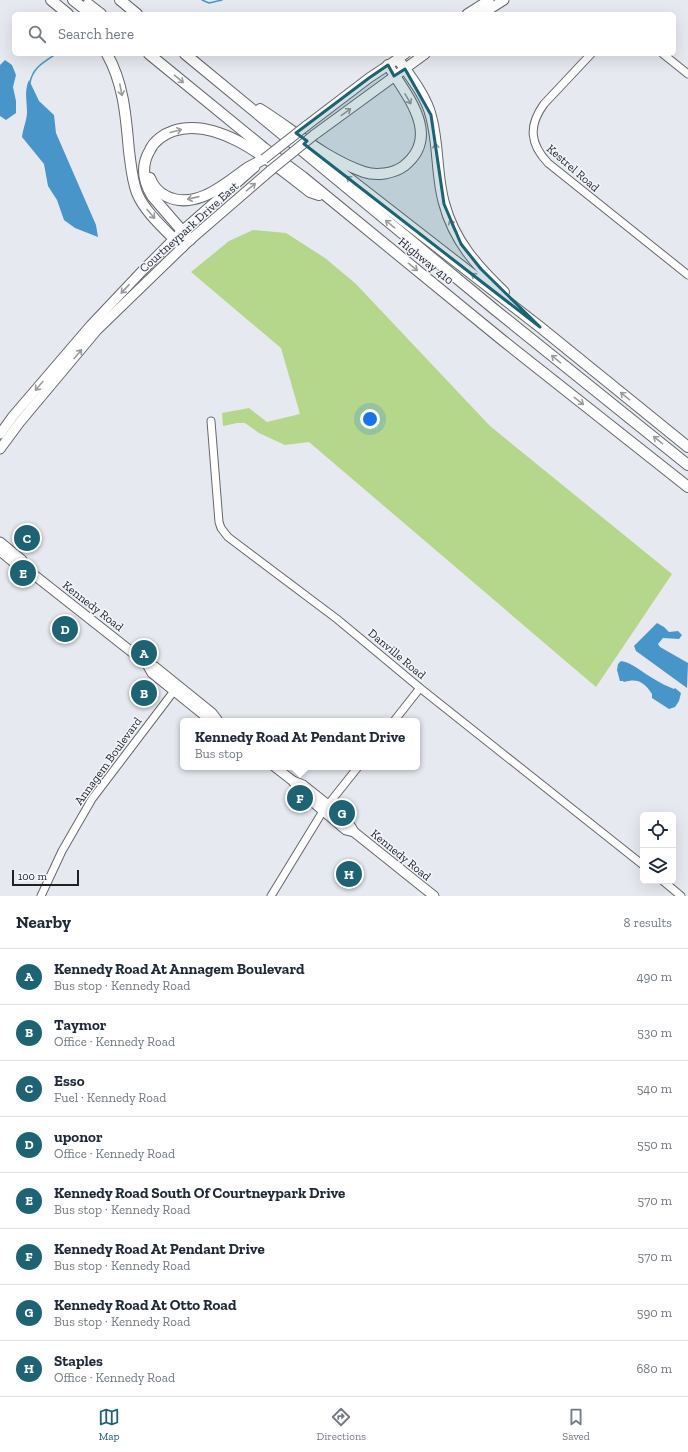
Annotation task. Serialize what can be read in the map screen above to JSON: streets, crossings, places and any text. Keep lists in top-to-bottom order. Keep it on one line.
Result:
{"streets":{"highway":["Highway 410"],"main road":["Courtneypark Drive East","Kennedy Road"],"street":["Kestrel Road","Danville Road","Annagem Boulevard"]},"crossings":[["Kennedy Road","Annagem Boulevard"]],"scale_bar":"100 m","page":{"search":"Search here","pins":["C","E","D","A","B","F","G","H"],"popup":["Kennedy Road At Pendant Drive","Bus stop"],"scale":"100 m","heading":["Nearby","8 results"],"list":[{"mark":"A","name":"Kennedy Road At Annagem Boulevard","note":"Bus stop · Kennedy Road","value":"490 m"},{"mark":"B","name":"Taymor","note":"Office · Kennedy Road","value":"530 m"},{"mark":"C","name":"Esso","note":"Fuel · Kennedy Road","value":"540 m"},{"mark":"D","name":"uponor","note":"Office · Kennedy Road","value":"550 m"},{"mark":"E","name":"Kennedy Road South Of Courtneypark Drive","note":"Bus stop · Kennedy Road","value":"570 m"},{"mark":"F","name":"Kennedy Road At Pendant Drive","note":"Bus stop · Kennedy Road","value":"570 m"},{"mark":"G","name":"Kennedy Road At Otto Road","note":"Bus stop · Kennedy Road","value":"590 m"},{"mark":"H","name":"Staples","note":"Office · Kennedy Road","value":"680 m"}],"nav":["Map","Directions","Saved"]}}
